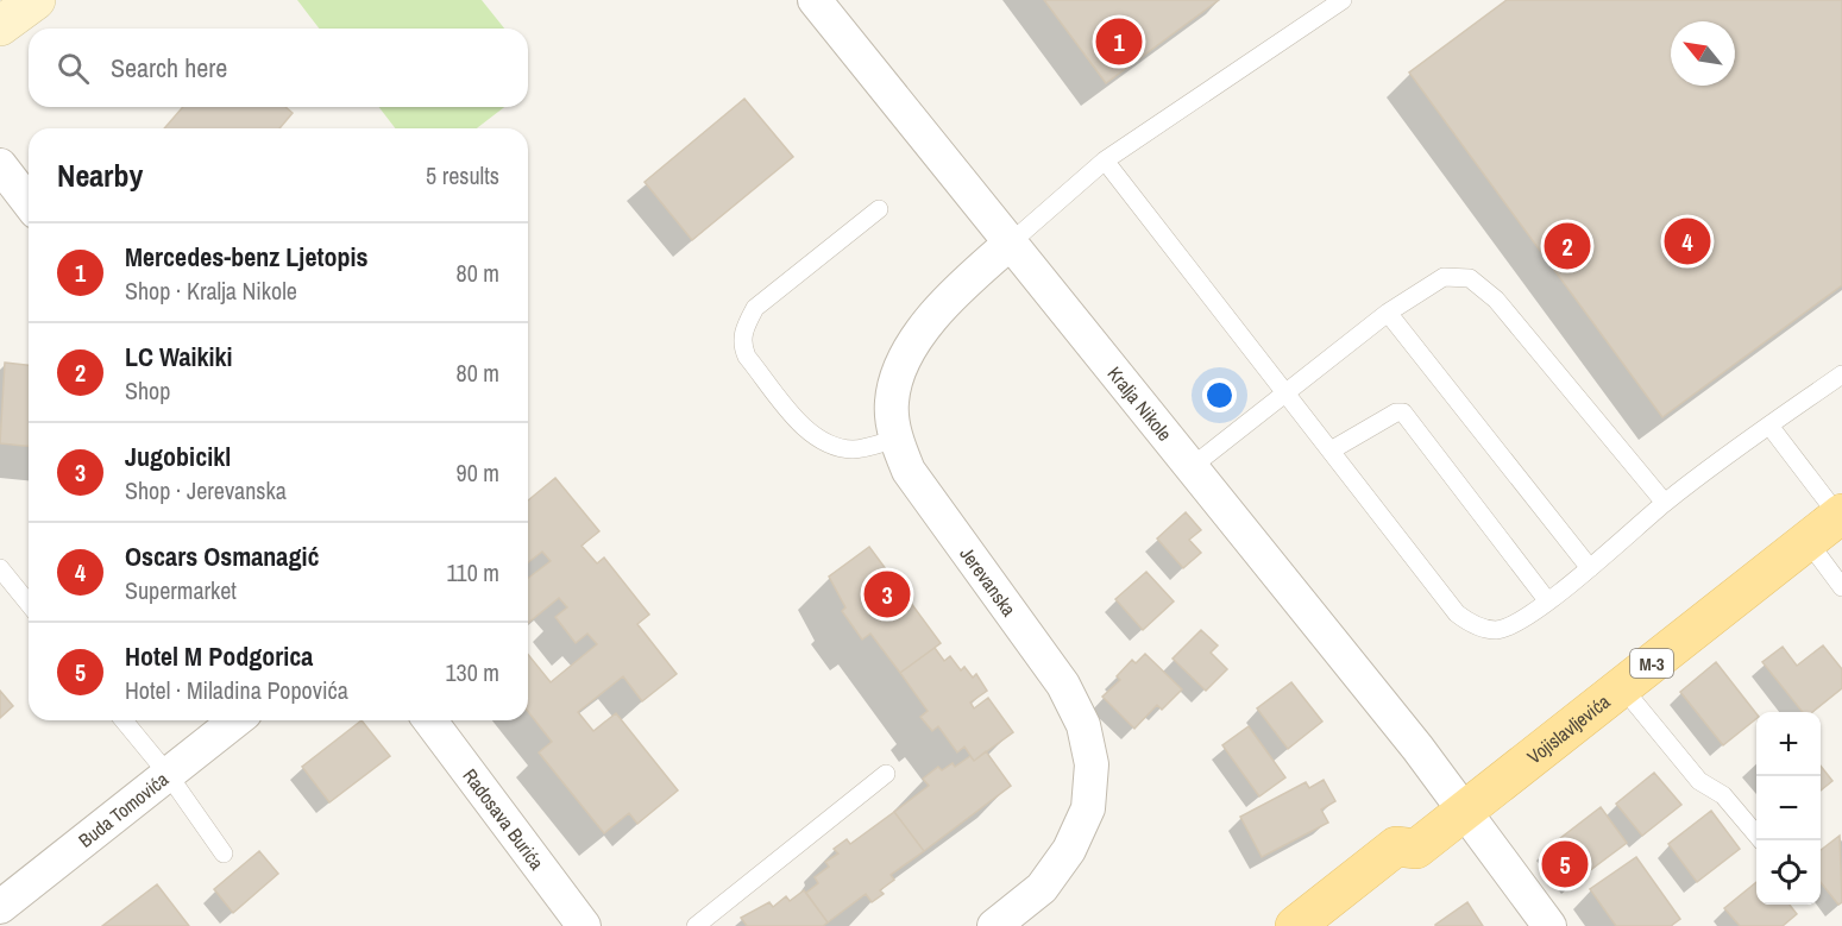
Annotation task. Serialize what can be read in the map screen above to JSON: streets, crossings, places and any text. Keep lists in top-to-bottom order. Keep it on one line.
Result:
{"streets":{"main road":["M-3","Vojislavljevića"],"street":["Kralja Nikole","Jerevanska","Buda Tomovića","Radosava Burića"]},"crossings":[["Kralja Nikole","Jerevanska"],["Kralja Nikole","Vojislavljevića"]],"north":"top left","page":{"pins":["1","4","2","3","5"],"search":"Search here","heading":["Nearby","5 results"],"list":[{"mark":"1","name":"Mercedes-benz Ljetopis","note":"Shop · Kralja Nikole","value":"80 m"},{"mark":"2","name":"LC Waikiki","note":"Shop","value":"80 m"},{"mark":"3","name":"Jugobicikl","note":"Shop · Jerevanska","value":"90 m"},{"mark":"4","name":"Oscars Osmanagić","note":"Supermarket","value":"110 m"},{"mark":"5","name":"Hotel M Podgorica","note":"Hotel · Miladina Popovića","value":"130 m"}],"map_buttons":["+","−"]}}
